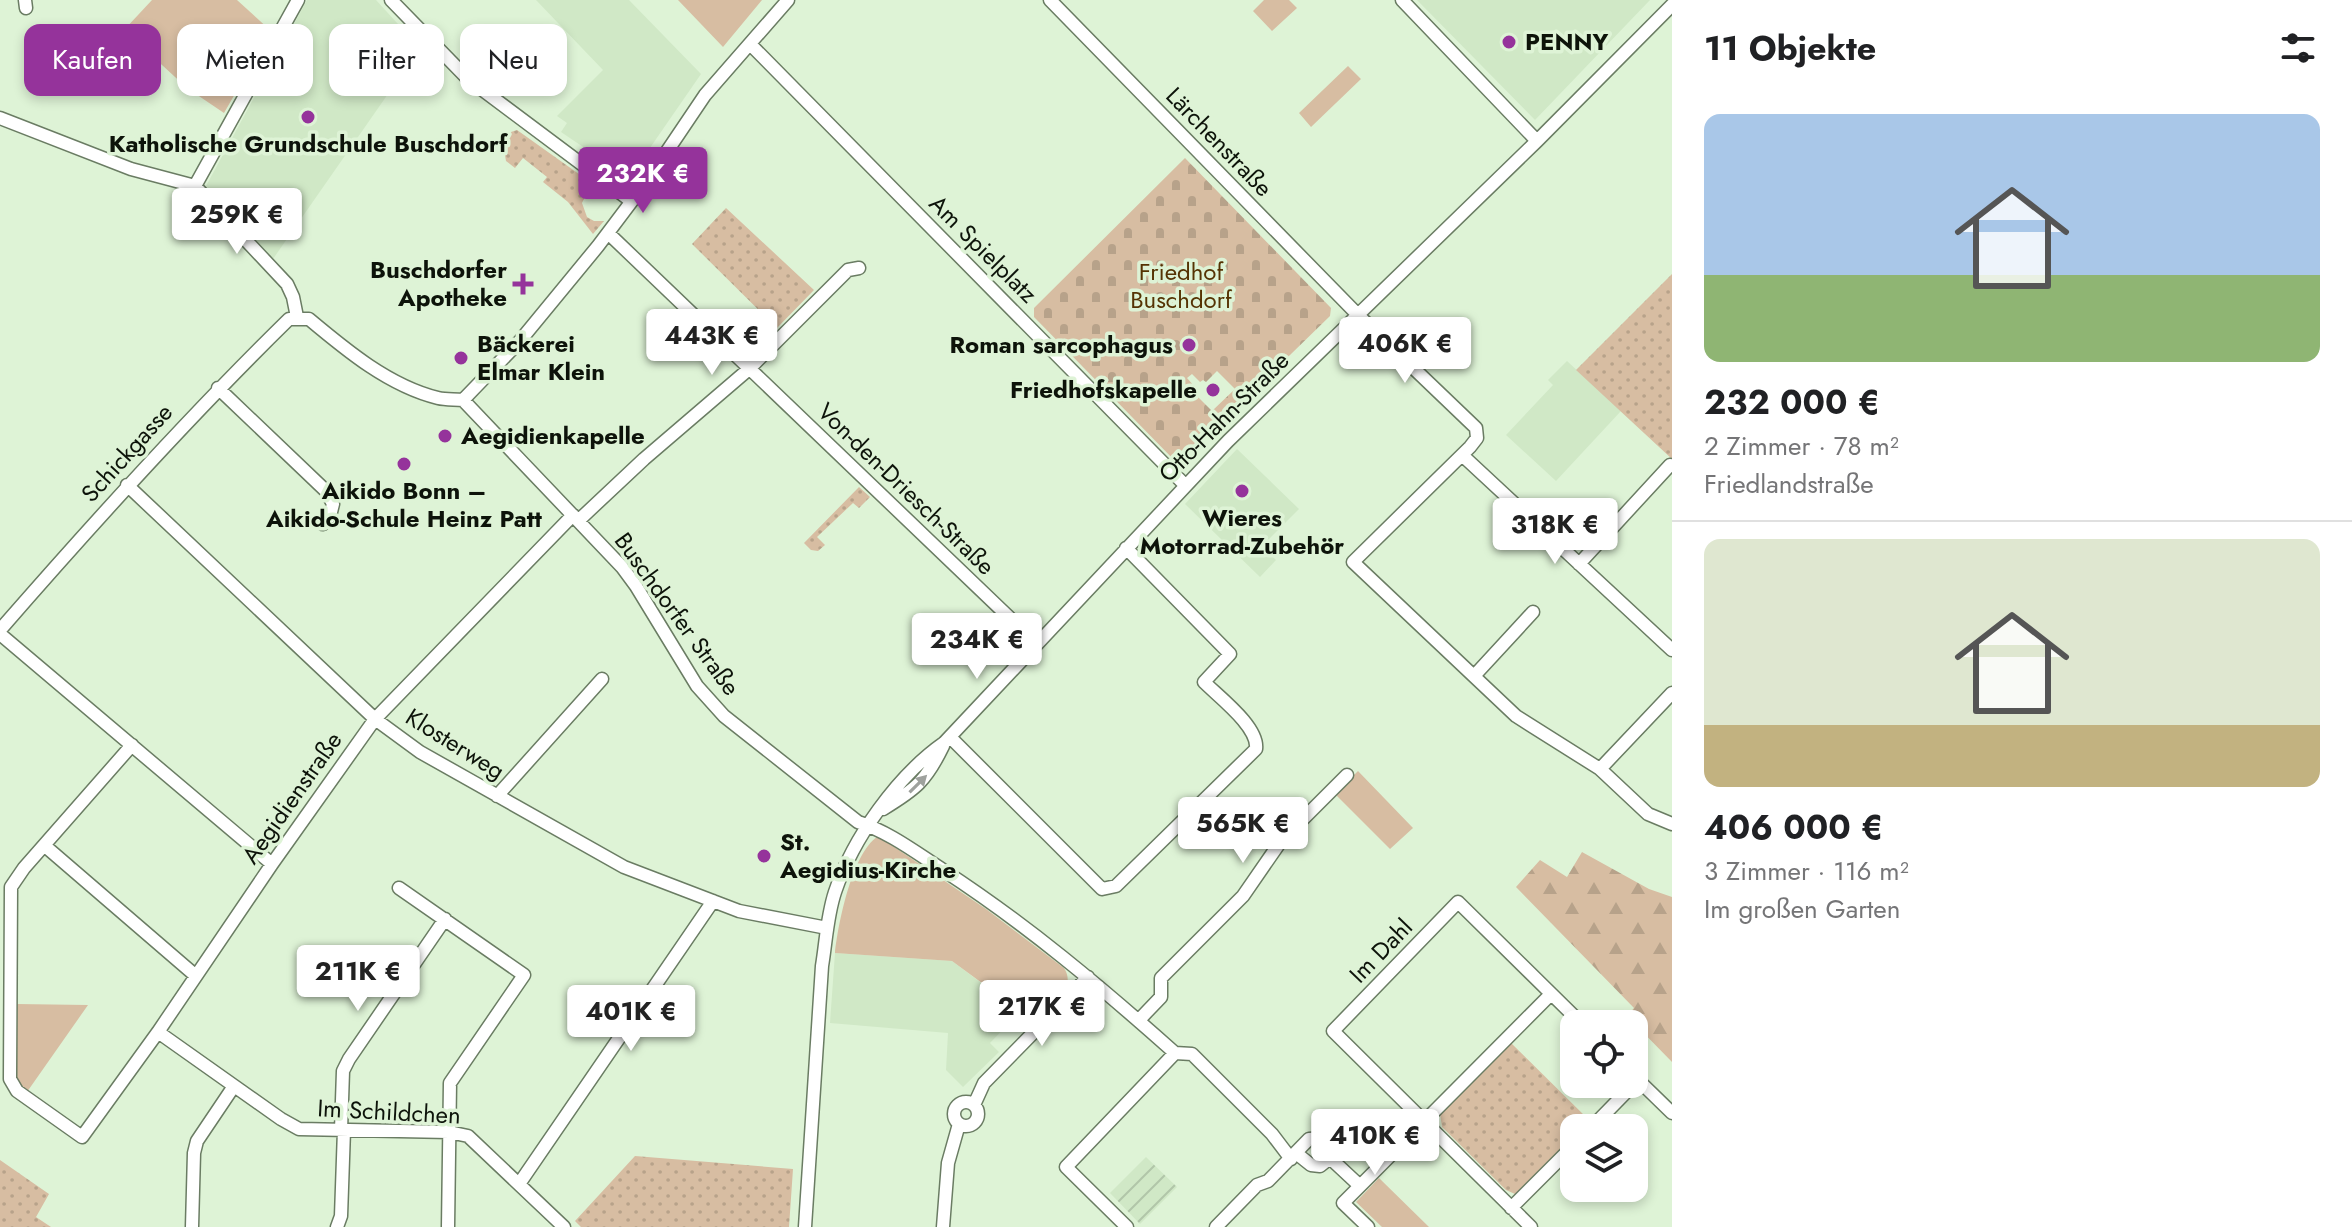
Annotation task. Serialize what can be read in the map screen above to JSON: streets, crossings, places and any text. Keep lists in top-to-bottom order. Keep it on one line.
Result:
{"streets":{"street":["Lärchenstraße","Am Spielplatz","Otto-Hahn-Straße","Schickgasse","Von-den-Driesch-Straße","Buschdorfer Straße","Klosterweg","Aegidienstraße","Im Dahl","Im Schildchen"]},"crossings":[["Lärchenstraße","Otto-Hahn-Straße"],["Am Spielplatz","Otto-Hahn-Straße"],["Otto-Hahn-Straße","Von-den-Driesch-Straße"],["Otto-Hahn-Straße","Buschdorfer Straße"],["Otto-Hahn-Straße","Klosterweg"],["Schickgasse","Klosterweg"],["Von-den-Driesch-Straße","Aegidienstraße"],["Buschdorfer Straße","Aegidienstraße"],["Klosterweg","Aegidienstraße"],["Aegidienstraße","Im Schildchen"]],"parks":["Friedhof Buschdorf"],"places":{"other":["PENNY","Katholische Grundschule Buschdorf","Roman sarcophagus","Bäckerei Elmar Klein","Friedhofskapelle","Aegidienkapelle","Aikido Bonn – Aikido-Schule Heinz Patt","Wieres Motorrad-Zubehör","St. Aegidius-Kirche"],"health":["Buschdorfer Apotheke"]},"page":{"heading":"11 Objekte","chip":["Kaufen","Mieten","Filter","Neu"],"list":[{"name":"232 000 €","note":"2 Zimmer · 78 m² · Friedlandstraße"},{"name":"406 000 €","note":"3 Zimmer · 116 m² · Im großen Garten"}],"price":["232K €","259K €","443K €","406K €","318K €","234K €","565K €","211K €","217K €","401K €","410K €"]}}
